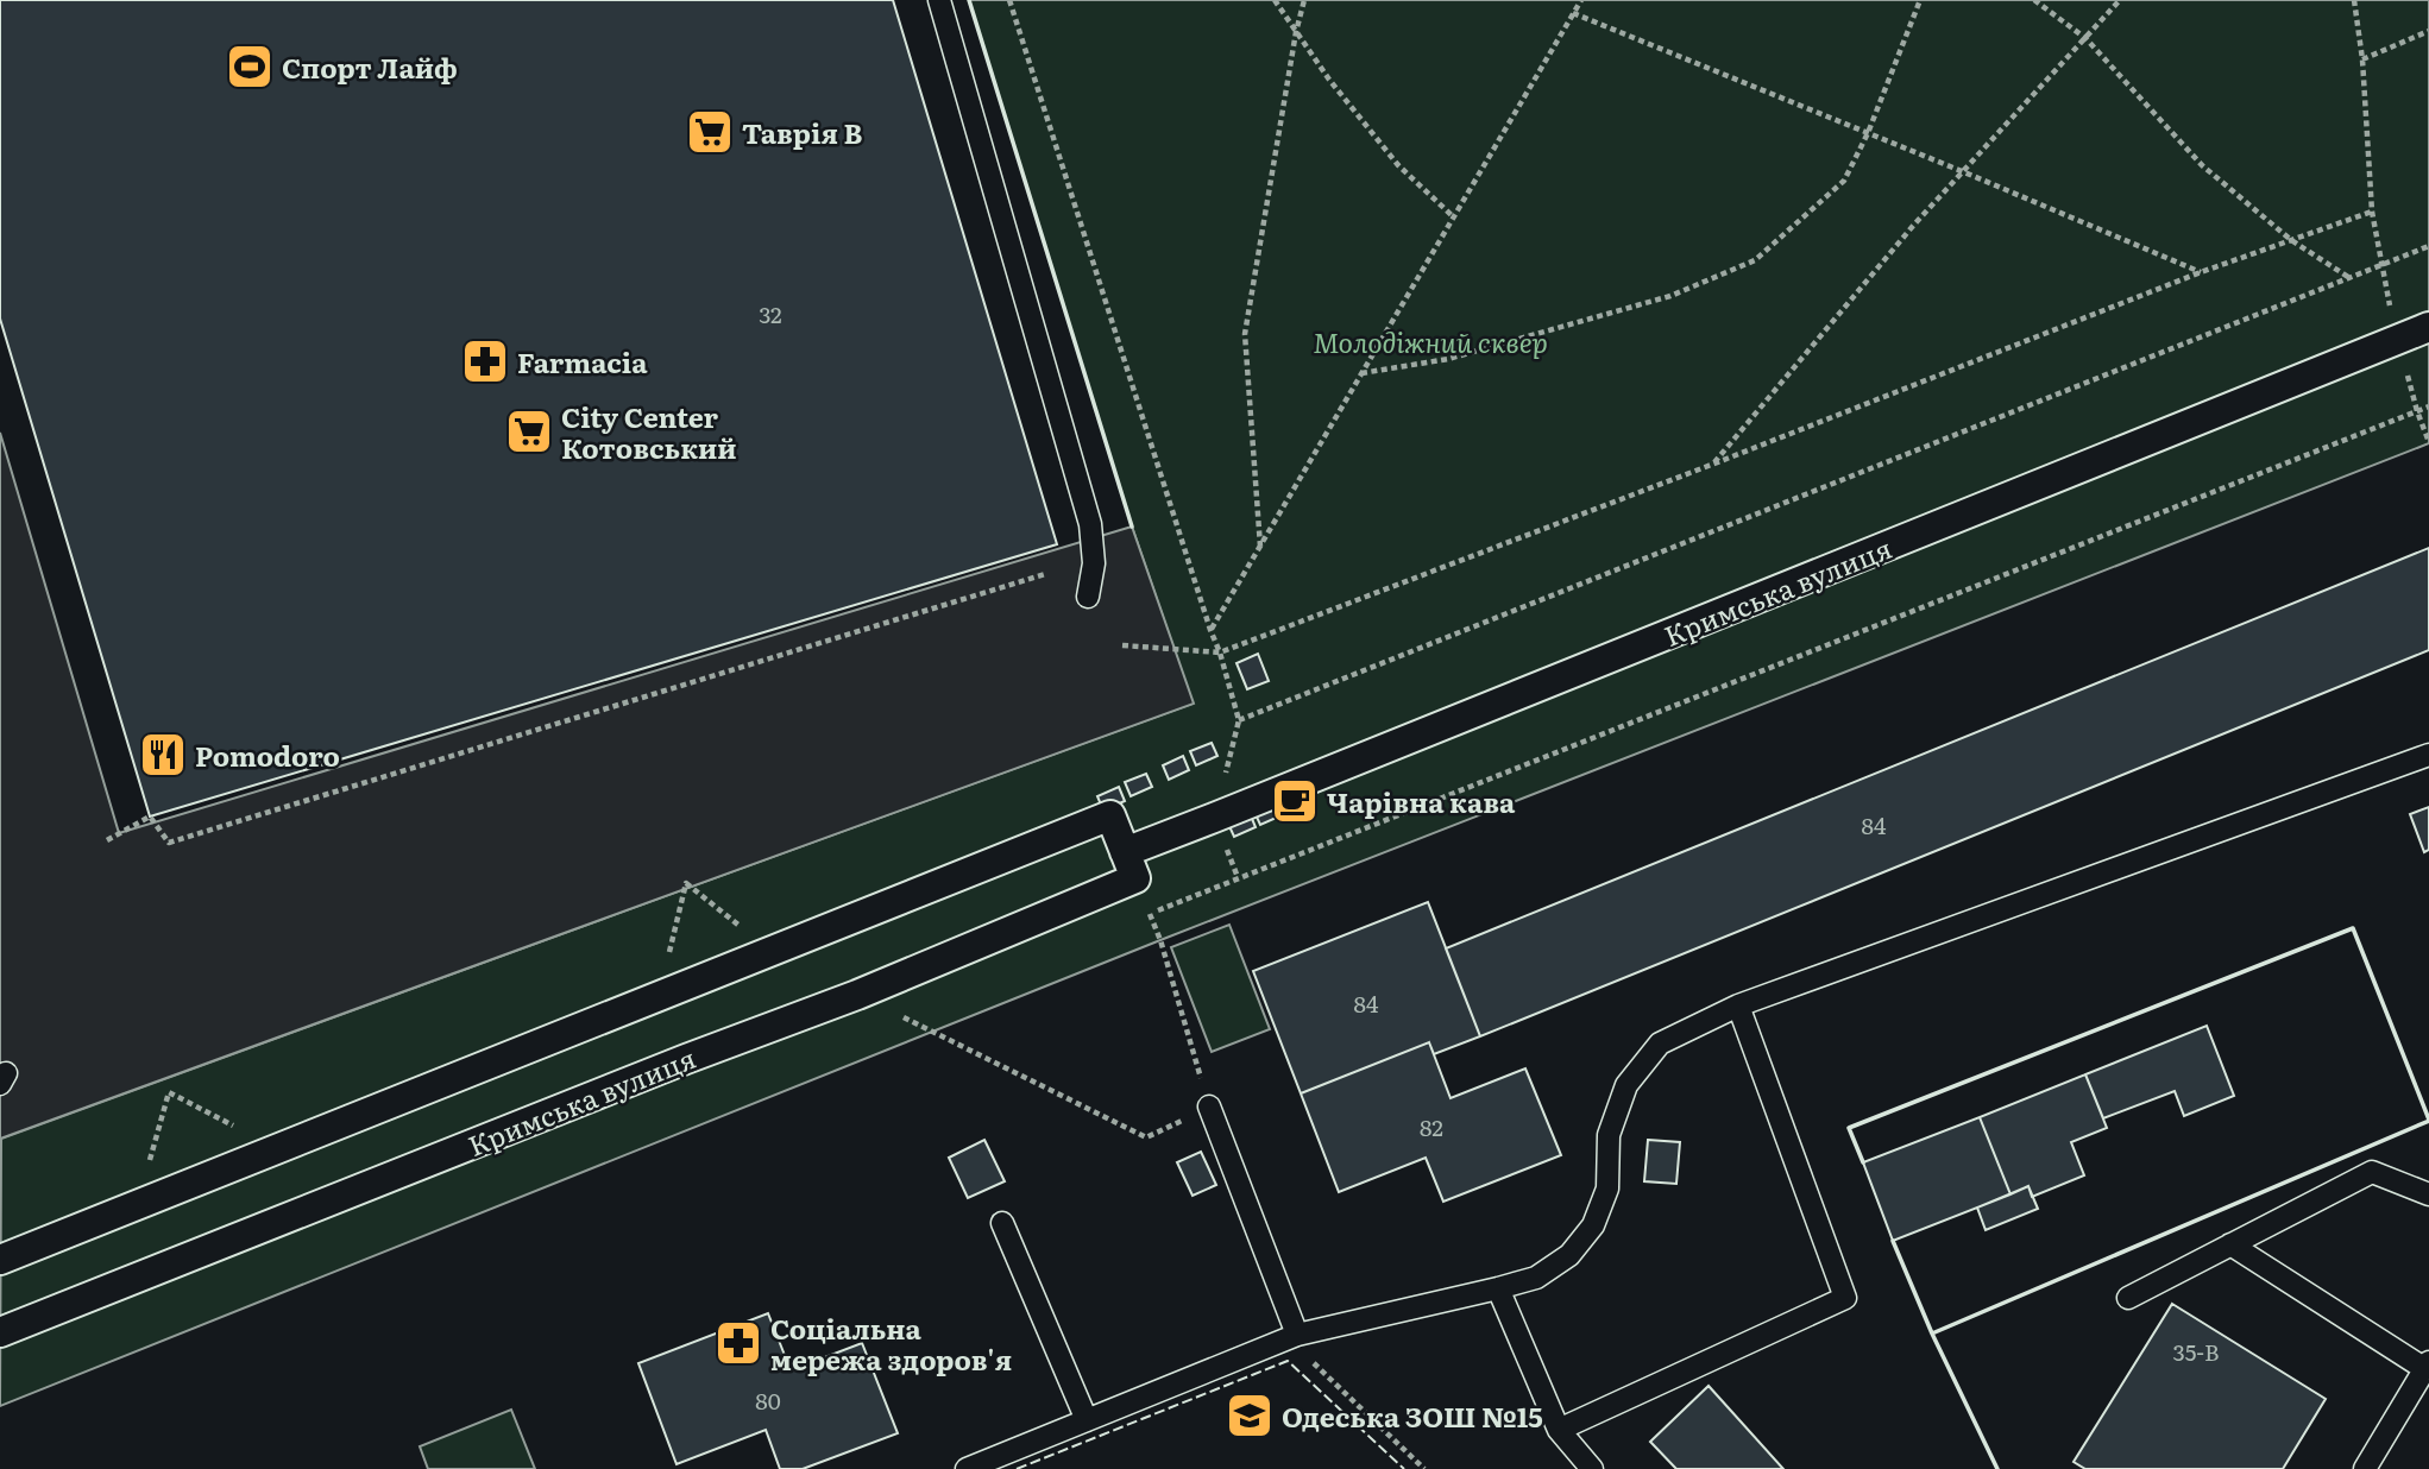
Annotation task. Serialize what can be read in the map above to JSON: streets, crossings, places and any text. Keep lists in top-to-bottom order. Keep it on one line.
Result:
{"streets":{"street":["Кримська вулиця"]},"parks":["Молодіжний сквер"],"places":{"sports":["Спорт Лайф"],"supermarket":["Таврія В","City Center Котовський"],"pharmacy":["Farmacia","Соціальна мережа здоров'я"],"restaurant":["Pomodoro"],"cafe":["Чарівна кава"],"school or university":["Одеська ЗОШ №15"]},"house_numbers":["32","84","84","82","35-В","80"]}
